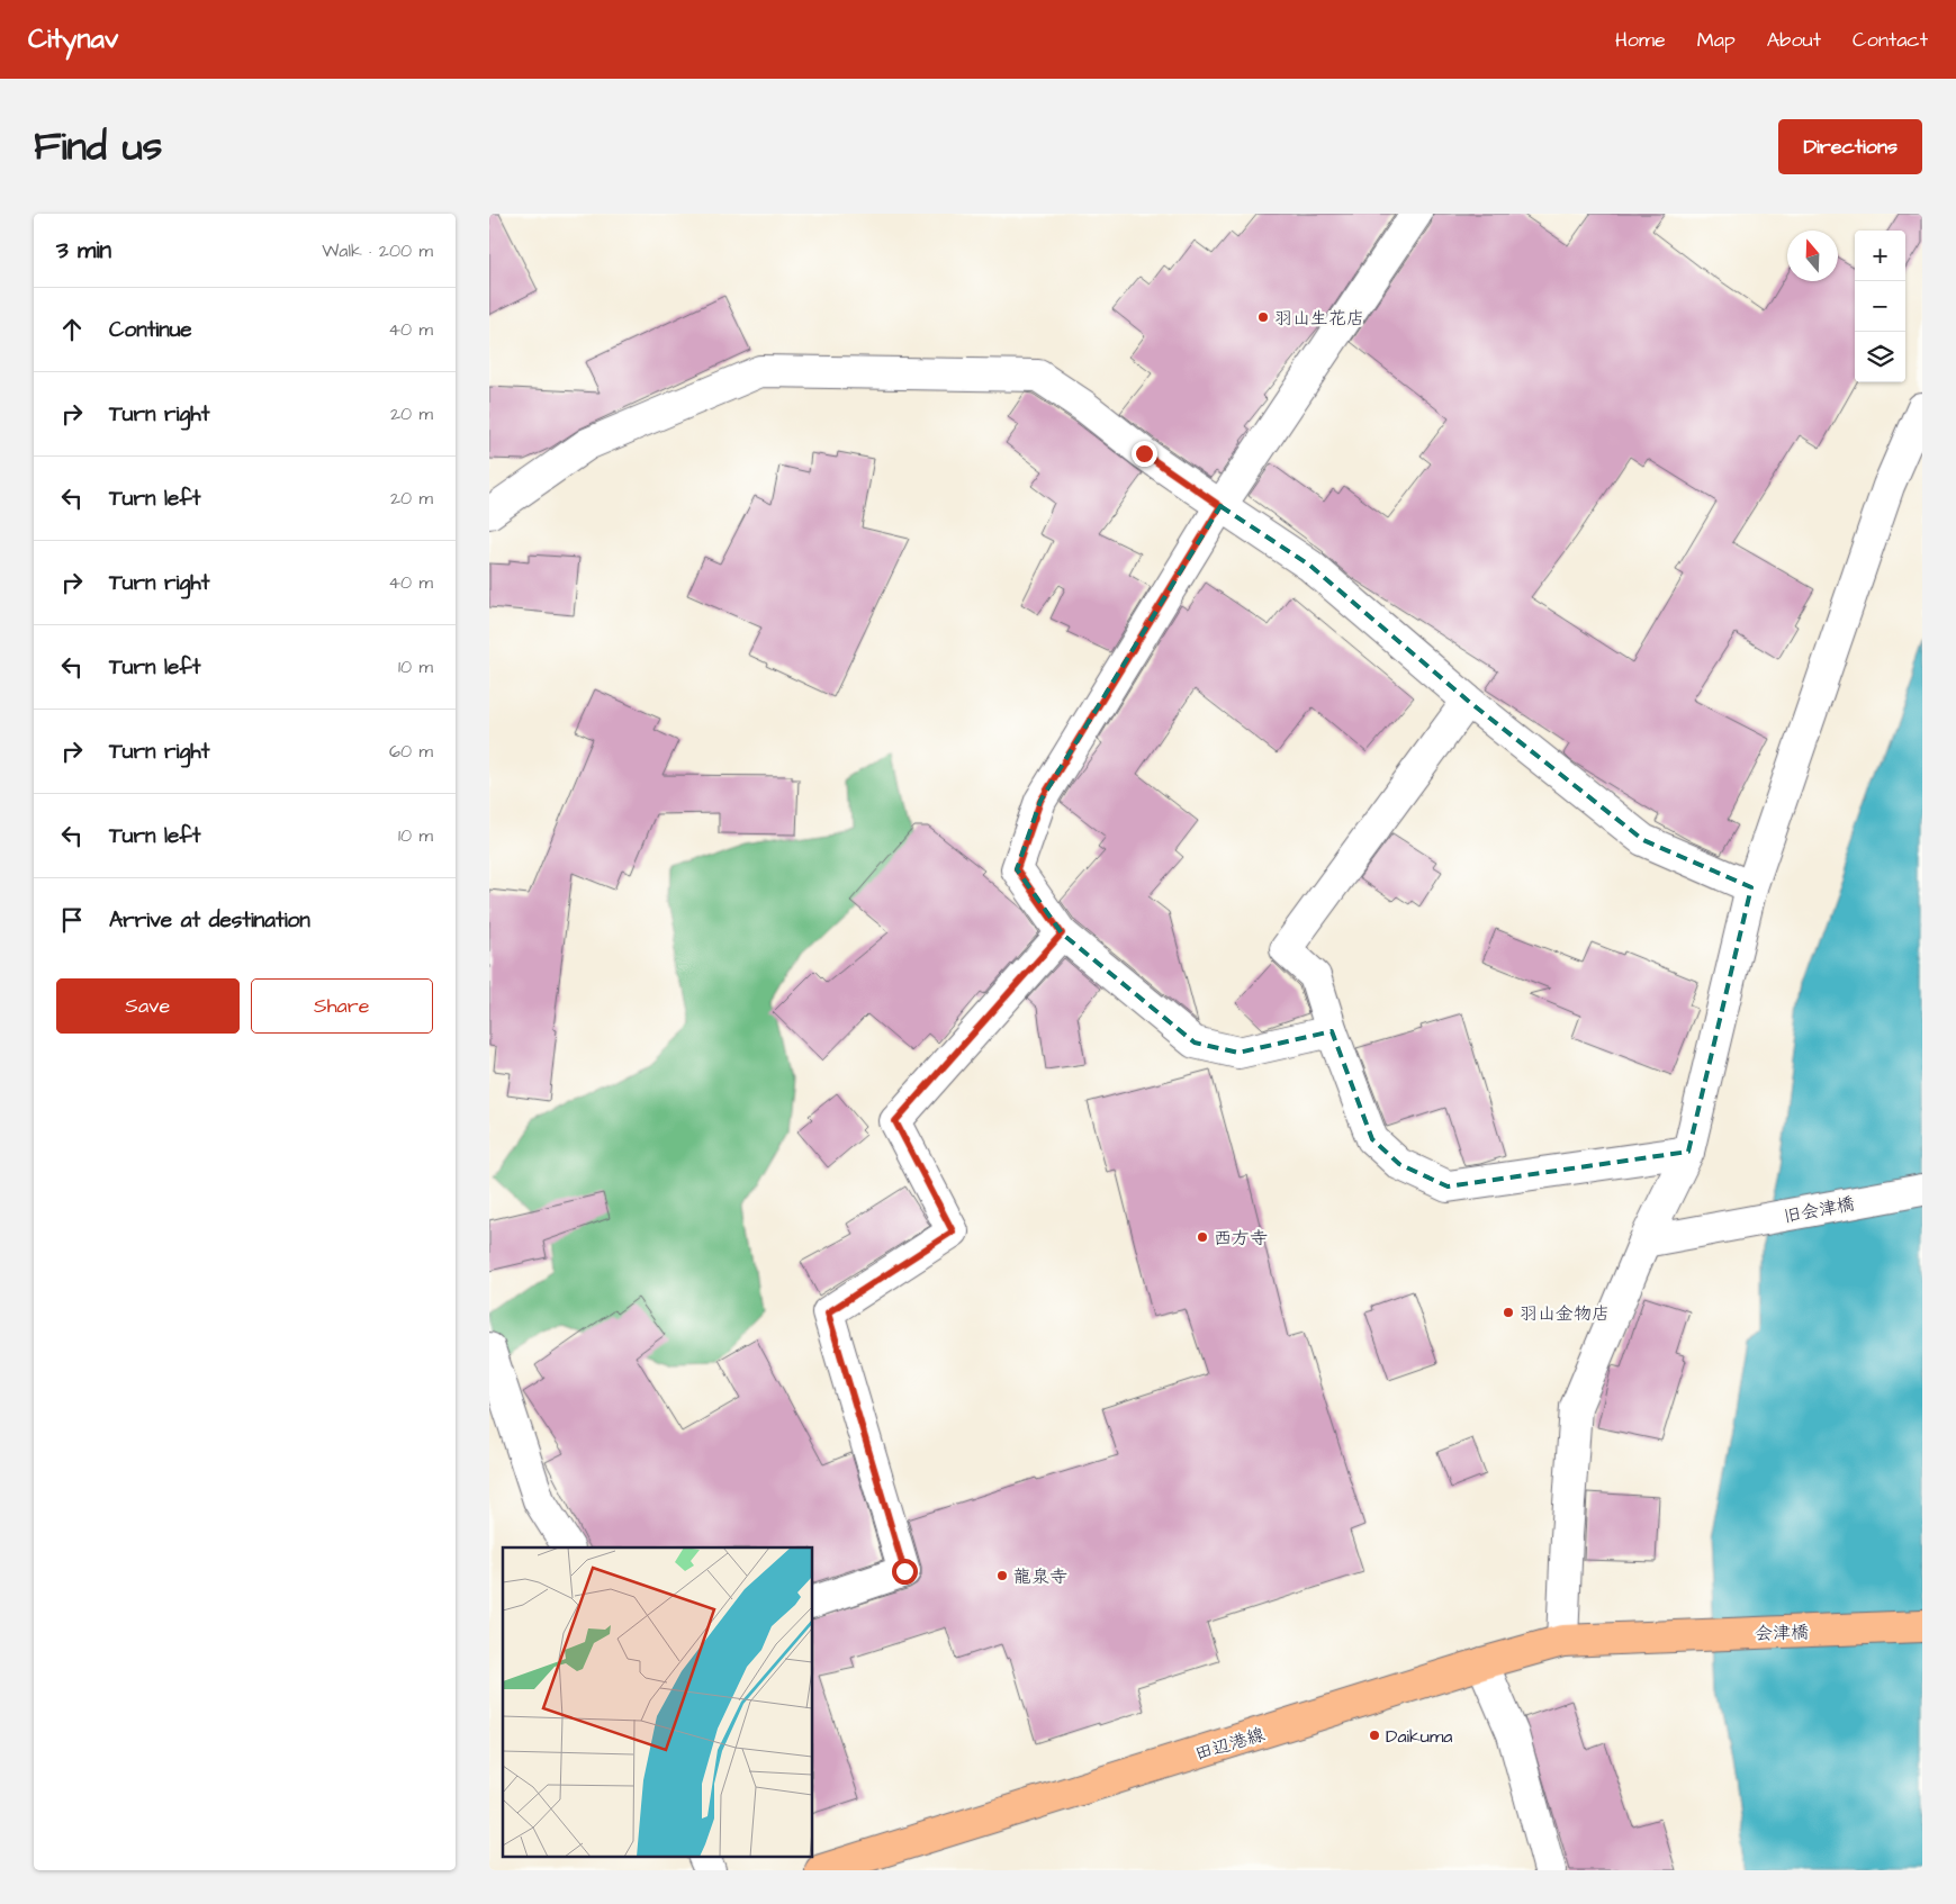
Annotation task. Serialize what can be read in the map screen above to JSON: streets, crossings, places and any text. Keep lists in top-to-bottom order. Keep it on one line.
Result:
{"streets":{"main road":["会津橋","田辺港線"],"street":["旧会津橋"]},"crossings":[["会津橋","田辺港線"]],"places":["羽山生花店","西方寺","羽山金物店","龍泉寺","Daikuma"],"north":"top","page":{"header":"Citynav","nav":["Home","Map","About","Contact"],"title":"Find us","buttons":["Directions",["Save","Share"]],"heading":["3 min","Walk · 200 m"],"map_buttons":["+","−"],"list":[["Continue","40 m"],["Turn right","20 m"],["Turn left","20 m"],["Turn right","40 m"],["Turn left","10 m"],["Turn right","60 m"],["Turn left","10 m"],"Arrive at destination"]}}
